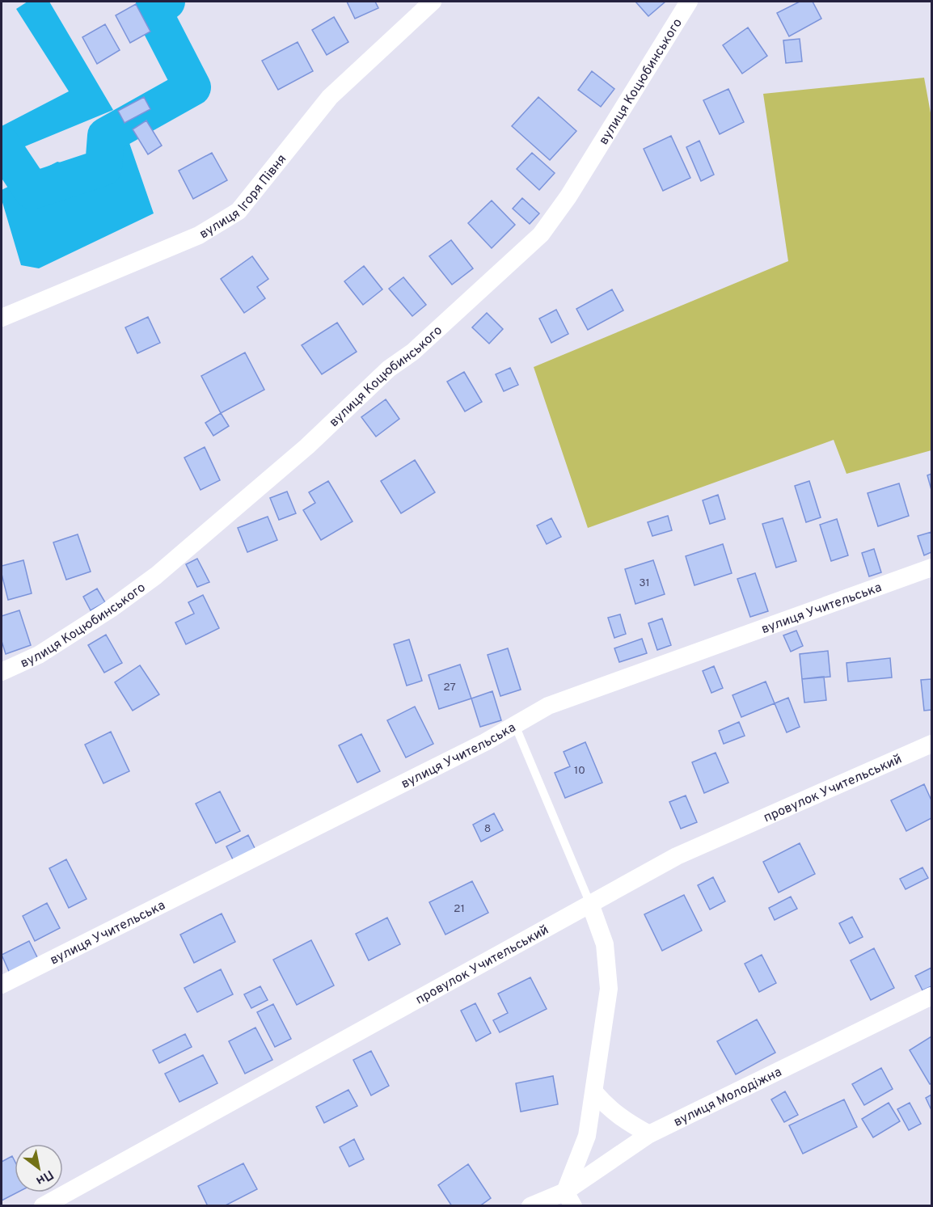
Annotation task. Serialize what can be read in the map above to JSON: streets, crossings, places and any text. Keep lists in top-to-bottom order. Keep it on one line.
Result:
{"streets":{"street":["вулиця Коцюбинського","вулиця Ігоря Півня","вулиця Учительська","провулок Учительський","вулиця Молодіжна"]},"house_numbers":["31","27","10","8","21"],"north":"bottom right"}
